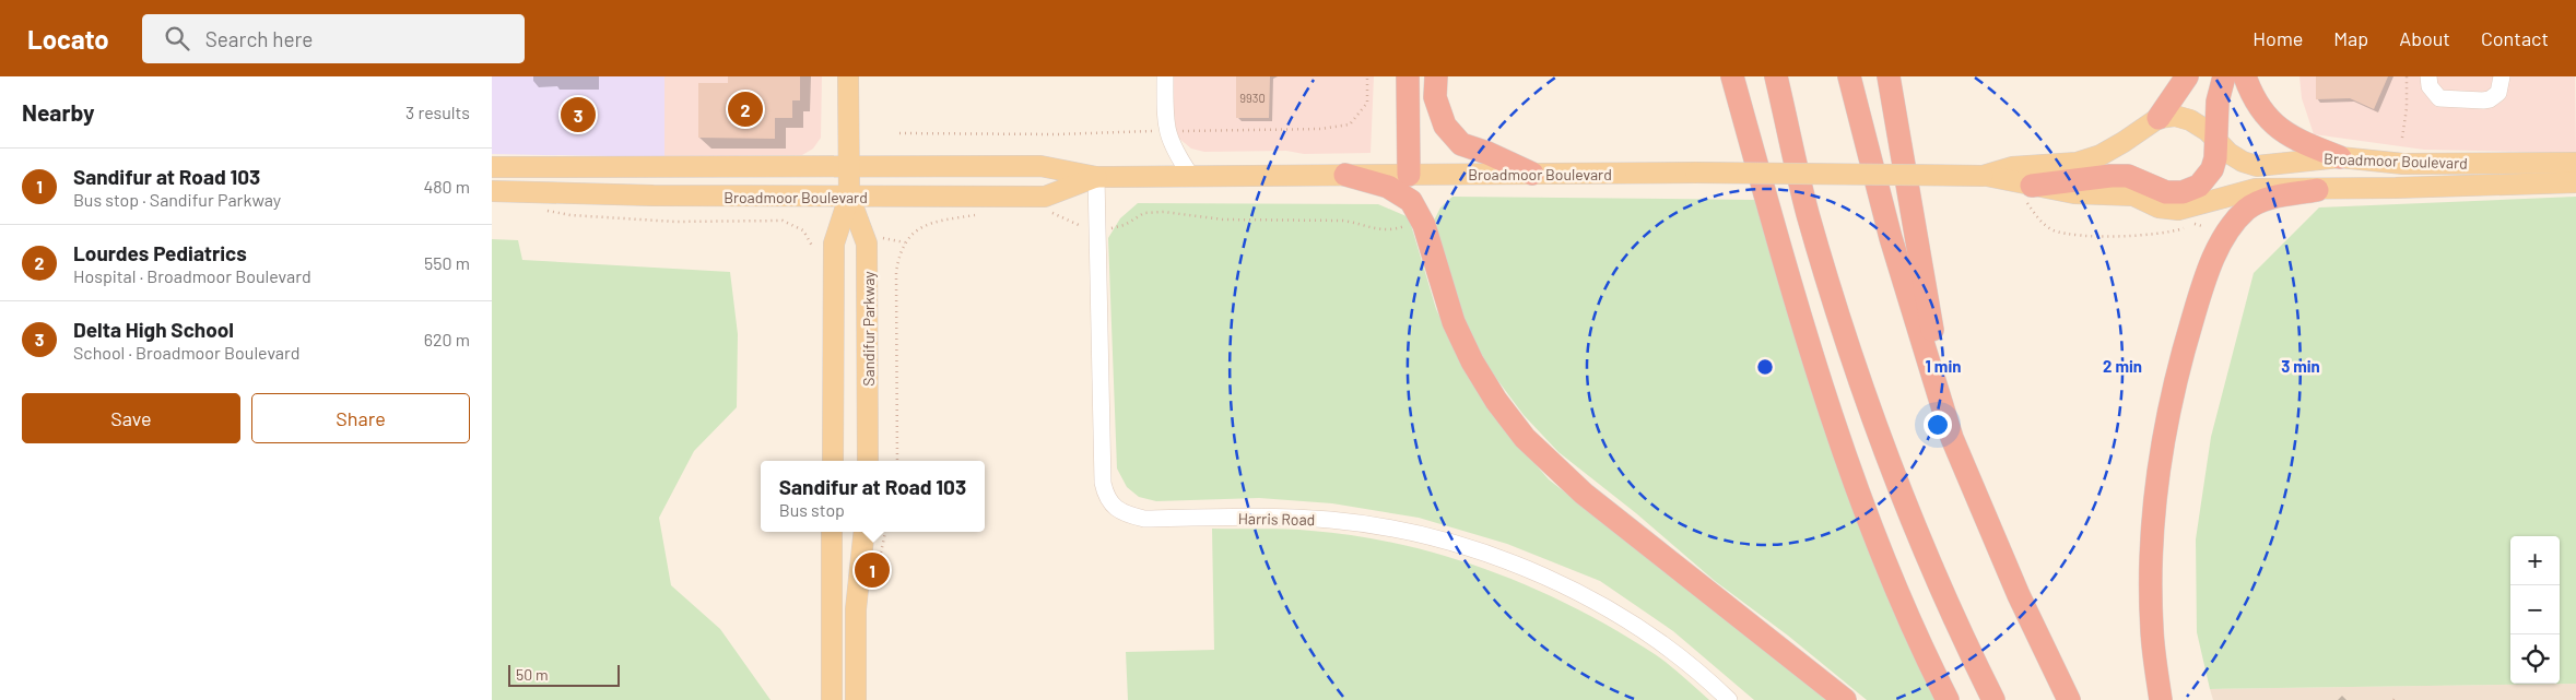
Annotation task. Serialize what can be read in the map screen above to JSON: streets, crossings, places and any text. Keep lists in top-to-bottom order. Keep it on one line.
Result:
{"streets":{"main road":["Broadmoor Boulevard","Sandifur Parkway"],"street":["Harris Road"]},"crossings":[["Broadmoor Boulevard","Sandifur Parkway"],["Broadmoor Boulevard","Harris Road"]],"house_numbers":["9930"],"scale_bar":"50 m","page":{"header":"Locato","search":"Search here","nav":["Home","Map","About","Contact"],"heading":["Nearby","3 results"],"pins":["2","3","1"],"list":[{"mark":"1","name":"Sandifur at Road 103","note":"Bus stop · Sandifur Parkway","value":"480 m"},{"mark":"2","name":"Lourdes Pediatrics","note":"Hospital · Broadmoor Boulevard","value":"550 m"},{"mark":"3","name":"Delta High School","note":"School · Broadmoor Boulevard","value":"620 m"}],"buttons":["Save","Share"],"popup":["Sandifur at Road 103","Bus stop"],"map_buttons":["+","−"],"scale":"50 m"},"rings":["1 min","2 min","3 min"]}
